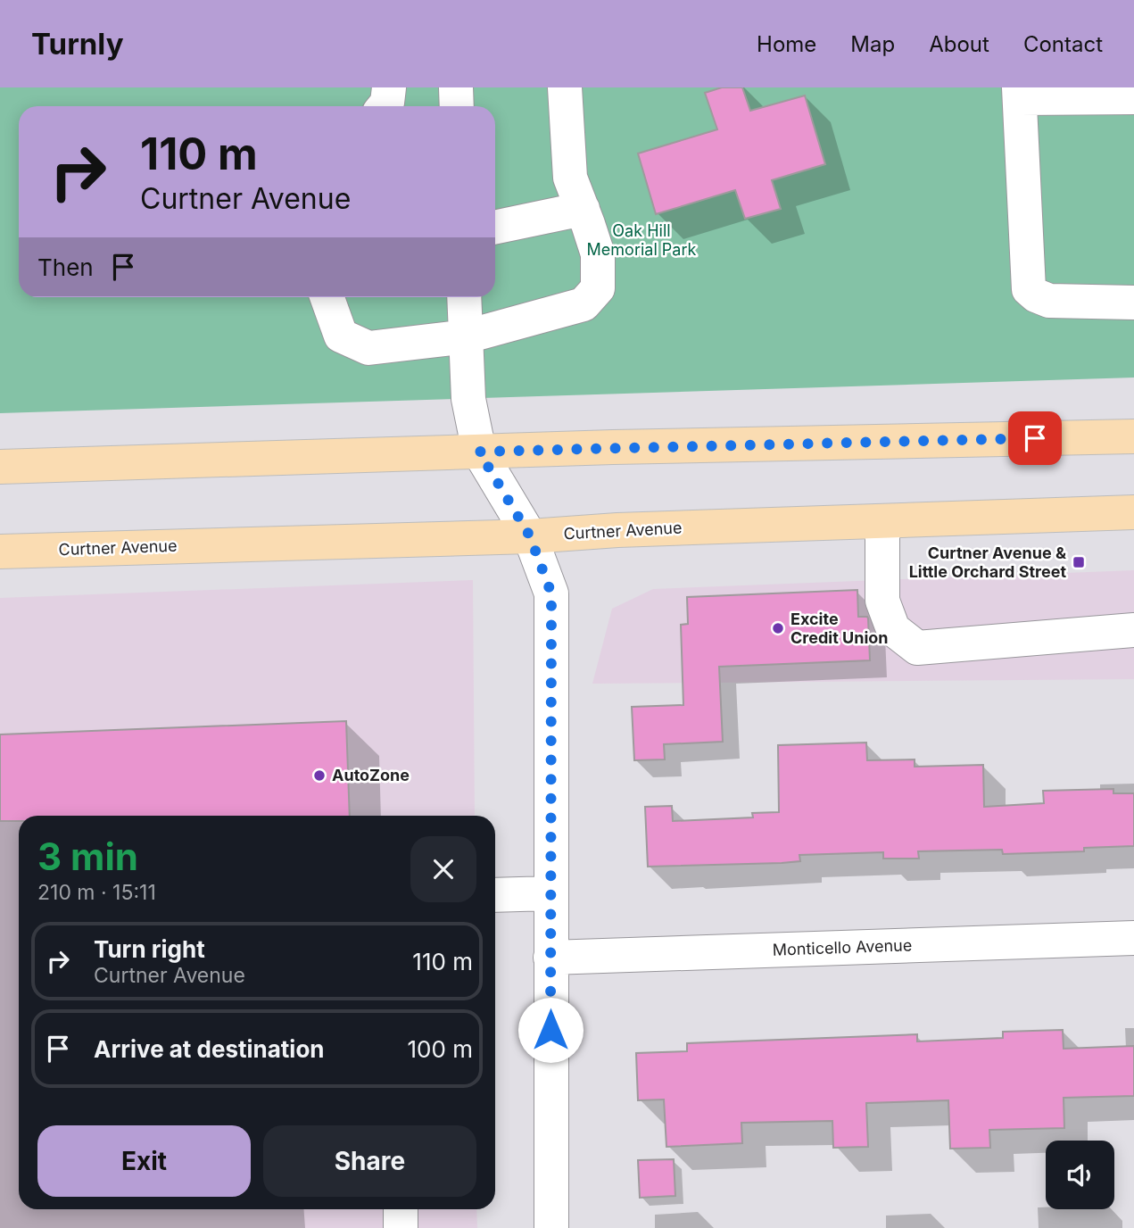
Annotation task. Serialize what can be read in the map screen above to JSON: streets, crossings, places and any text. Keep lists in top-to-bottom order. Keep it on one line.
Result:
{"streets":{"main road":["Curtner Avenue"],"street":["Monticello Avenue"]},"parks":["Oak Hill Memorial Park"],"places":{"transit":["Curtner Avenue & Little Orchard Street"],"other":["Excite Credit Union","AutoZone"]},"page":{"header":"Turnly","nav":["Home","Map","About","Contact"],"turn":["110 m","Curtner Avenue"],"then":"Then","heading":["3 min","210 m · 15:11"],"list":[{"name":"Turn right","note":"Curtner Avenue","value":"110 m"},{"name":"Arrive at destination","value":"100 m"}],"buttons":["Exit","Share"]}}
